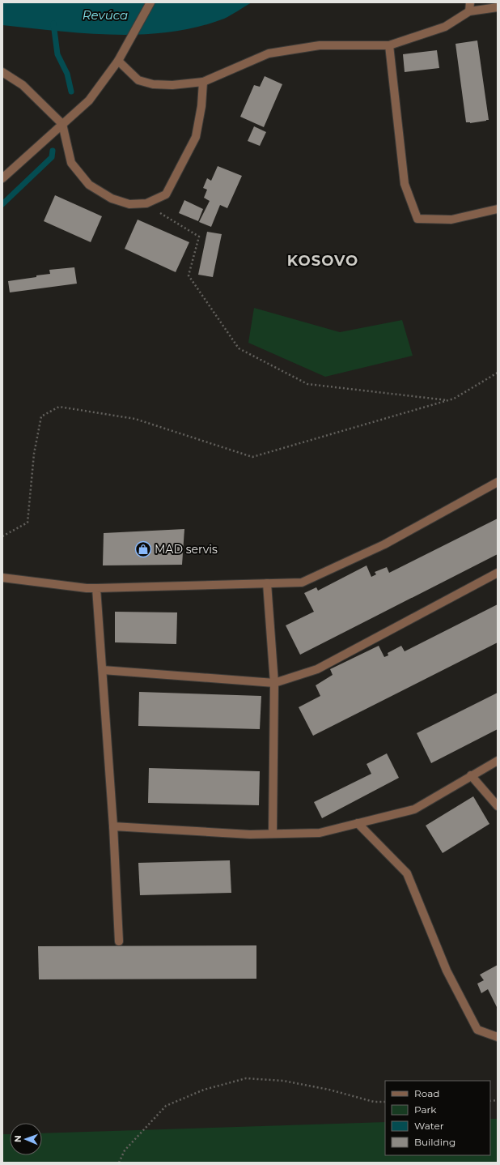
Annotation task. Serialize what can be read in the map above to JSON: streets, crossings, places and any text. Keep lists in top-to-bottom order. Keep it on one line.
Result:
{"districts":["KOSOVO"],"water":["Revúca"],"places":{"shop":["MAD servis"]},"legend":["Road","Park","Water","Building"],"north":"left"}
